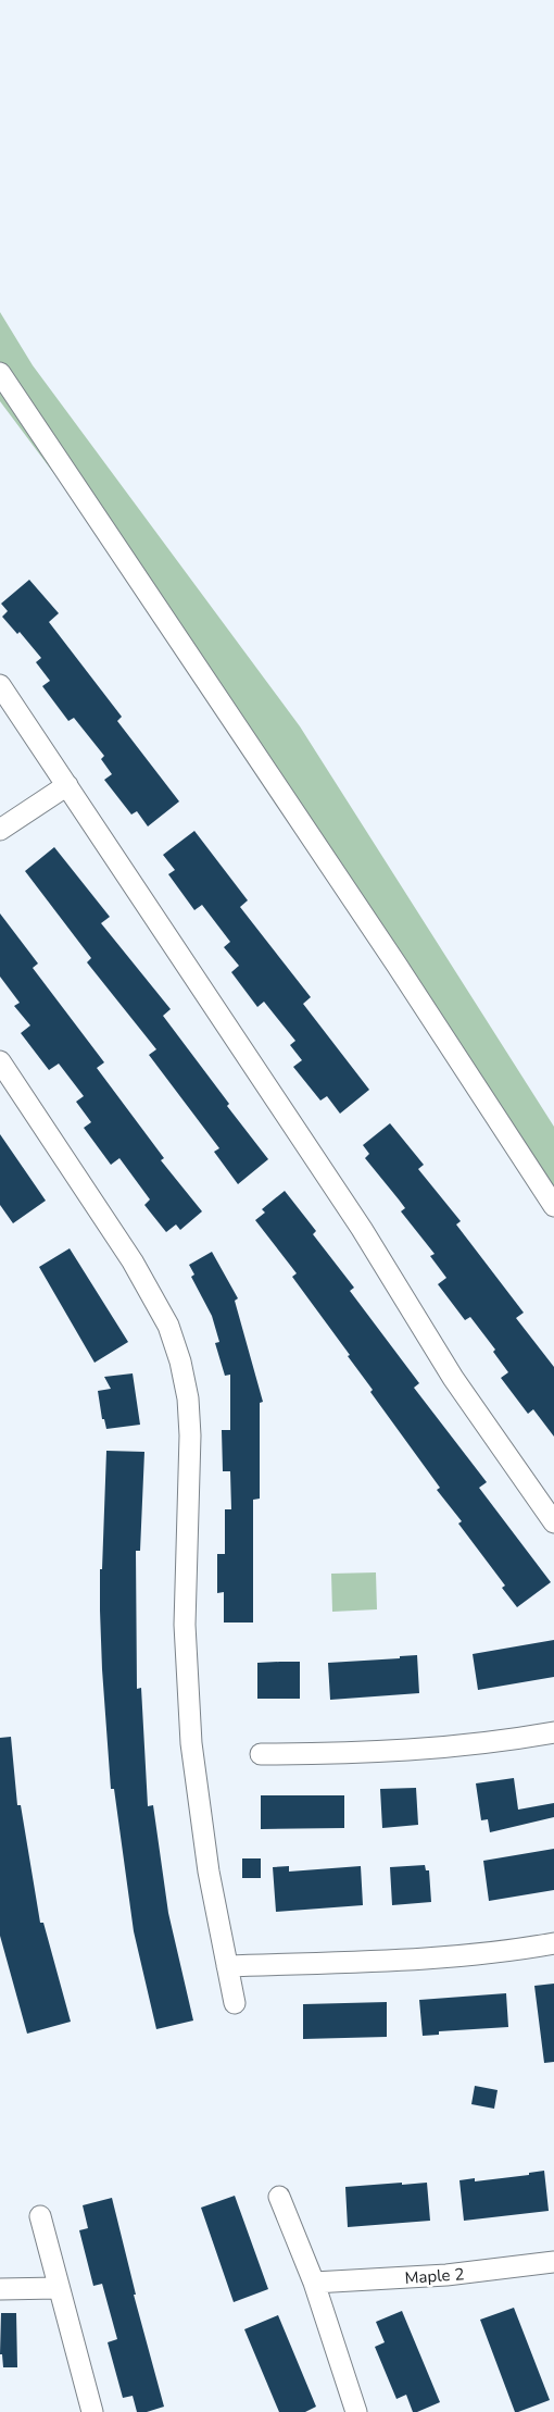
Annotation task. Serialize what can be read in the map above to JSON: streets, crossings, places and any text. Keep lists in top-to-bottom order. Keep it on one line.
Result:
{"streets":{"street":["Maple 2"]}}
